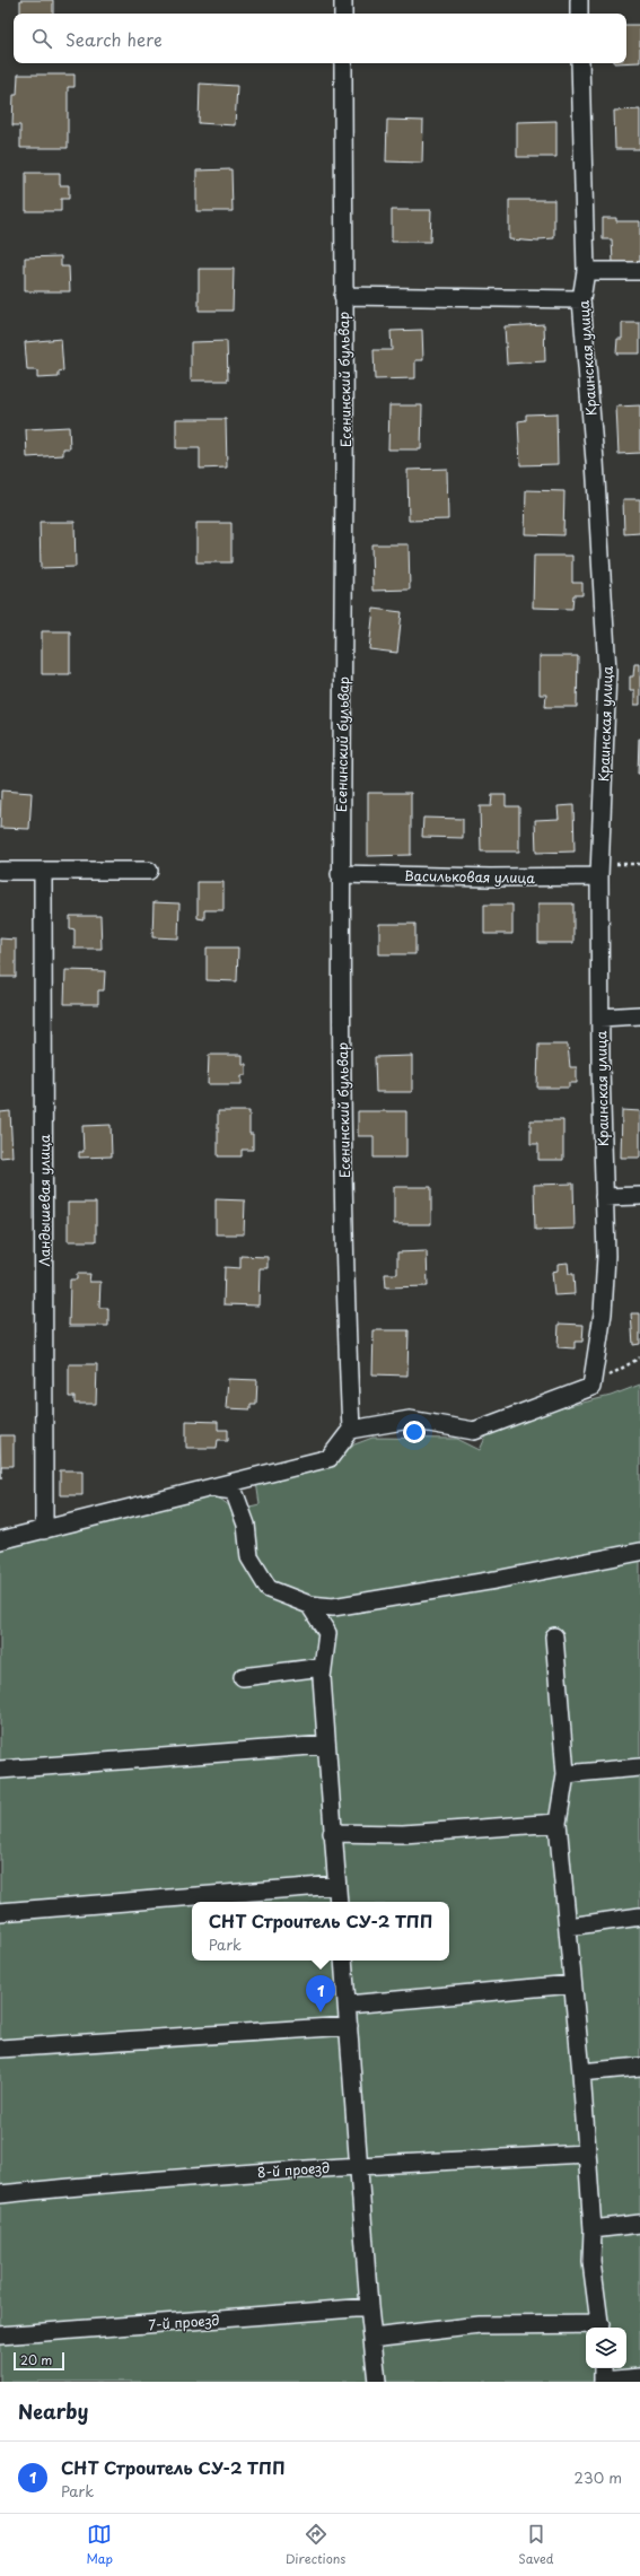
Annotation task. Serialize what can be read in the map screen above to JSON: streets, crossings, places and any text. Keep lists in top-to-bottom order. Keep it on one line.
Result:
{"streets":{"street":["Краинская улица","Есенинский бульвар","Васильковая улица","Ландышевая улица","8-й проезд","7-й проезд"]},"crossings":[["Краинская улица","Васильковая улица"],["Есенинский бульвар","Васильковая улица"]],"scale_bar":"20 m","page":{"search":"Search here","popup":["СНТ Строитель СУ-2 ТПП","Park"],"pins":"1","scale":"20 m","heading":"Nearby","list":[{"mark":"1","name":"СНТ Строитель СУ-2 ТПП","note":"Park","value":"230 m"}],"nav":["Map","Directions","Saved"]}}
